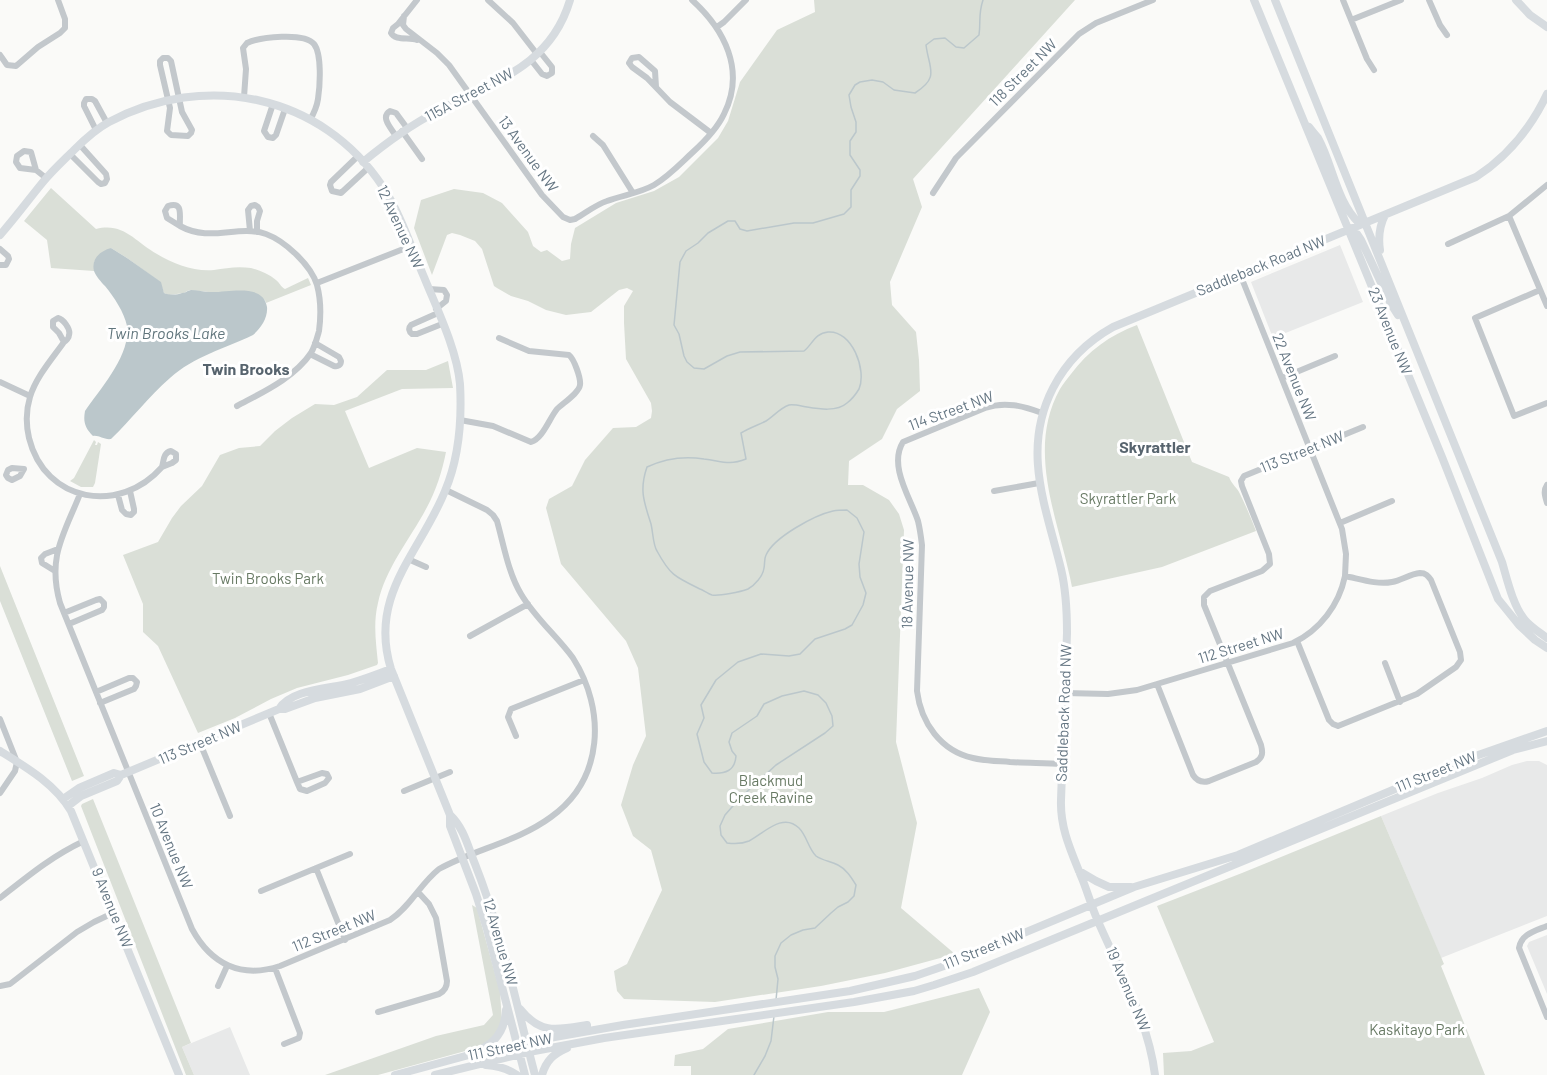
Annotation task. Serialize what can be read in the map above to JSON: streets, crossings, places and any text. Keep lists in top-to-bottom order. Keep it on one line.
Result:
{"streets":{"main road":["115A Street NW","12 Avenue NW","Saddleback Road NW","23 Avenue NW","113 Street NW","111 Street NW","9 Avenue NW","19 Avenue NW"],"street":["118 Street NW","13 Avenue NW","22 Avenue NW","114 Street NW","18 Avenue NW","112 Street NW","10 Avenue NW"]},"crossings":[["115A Street NW","13 Avenue NW"],["115A Street NW","12 Avenue NW"],["12 Avenue NW","113 Street NW"],["12 Avenue NW","112 Street NW"],["12 Avenue NW","111 Street NW"],["Saddleback Road NW","23 Avenue NW"],["Saddleback Road NW","22 Avenue NW"],["Saddleback Road NW","114 Street NW"],["Saddleback Road NW","18 Avenue NW"],["Saddleback Road NW","112 Street NW"],["Saddleback Road NW","111 Street NW"],["Saddleback Road NW","19 Avenue NW"],["22 Avenue NW","113 Street NW"],["22 Avenue NW","112 Street NW"],["114 Street NW","18 Avenue NW"],["113 Street NW","112 Street NW"],["113 Street NW","10 Avenue NW"],["113 Street NW","9 Avenue NW"],["112 Street NW","10 Avenue NW"],["111 Street NW","19 Avenue NW"]],"districts":["Twin Brooks","Skyrattler"],"water":["Twin Brooks Lake"],"parks":["Skyrattler Park","Twin Brooks Park","Blackmud Creek Ravine","Kaskitayo Park"]}
